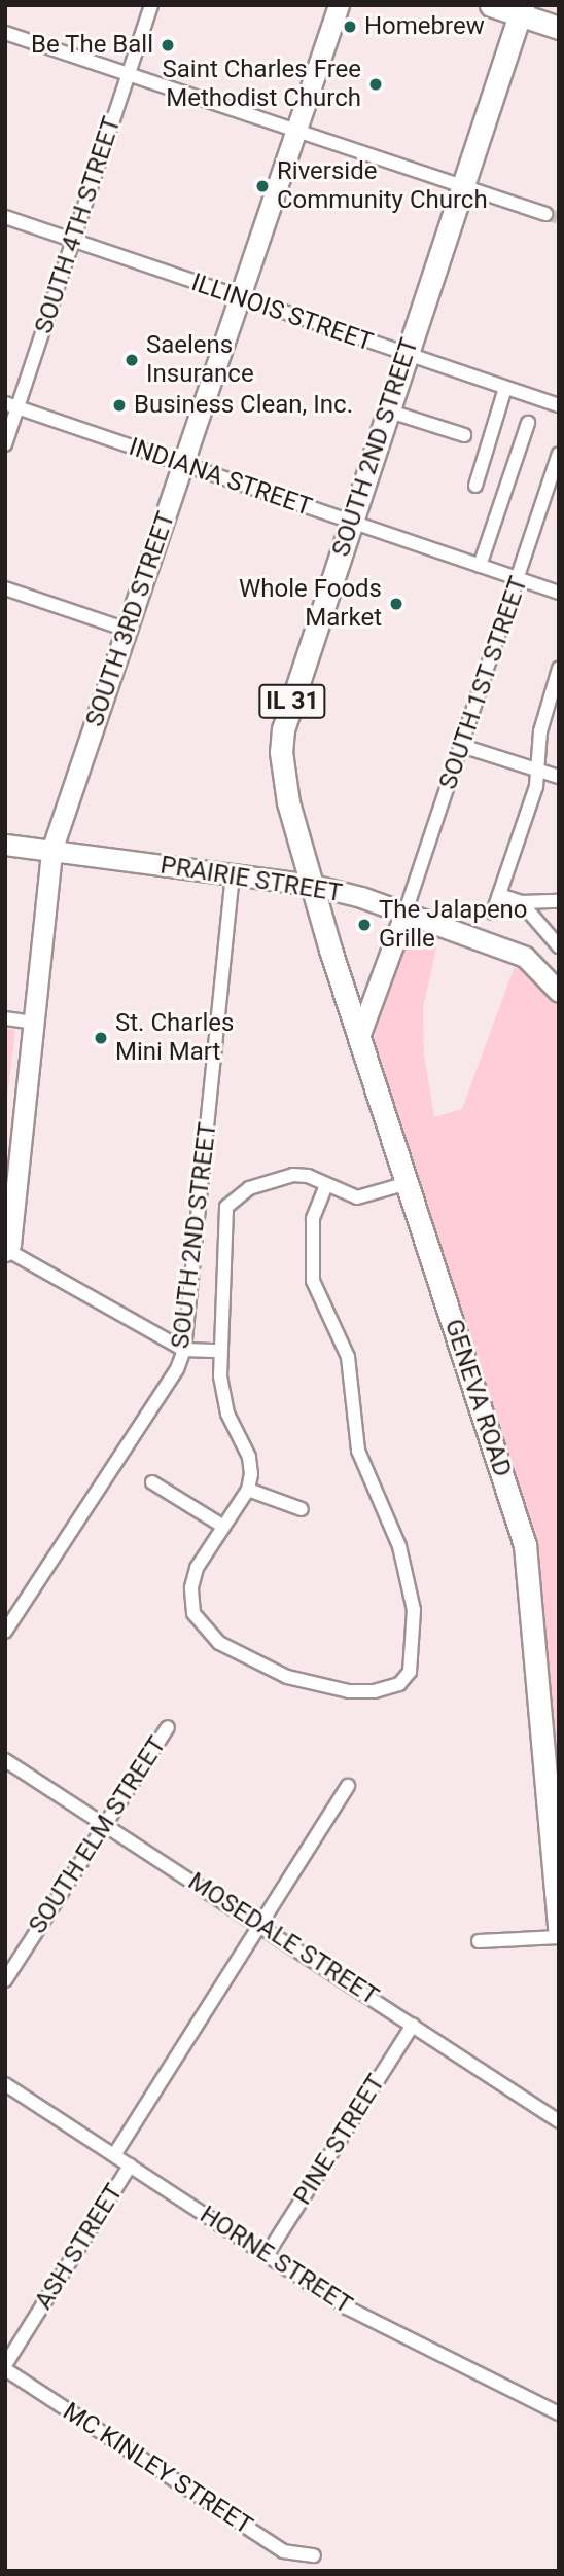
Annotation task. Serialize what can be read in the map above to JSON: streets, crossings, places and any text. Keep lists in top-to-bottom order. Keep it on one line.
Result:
{"streets":{"main road":["SOUTH 2ND STREET","IL 31","GENEVA ROAD"],"street":["SOUTH 4TH STREET","ILLINOIS STREET","INDIANA STREET","SOUTH 3RD STREET","SOUTH 1ST STREET","PRAIRIE STREET","SOUTH ELM STREET","MOSEDALE STREET","PINE STREET","ASH STREET","HORNE STREET","MC KINLEY STREET"]},"crossings":[["SOUTH 4TH STREET","ILLINOIS STREET"],["SOUTH 4TH STREET","INDIANA STREET"],["ILLINOIS STREET","SOUTH 2ND STREET"],["ILLINOIS STREET","SOUTH 3RD STREET"],["SOUTH 2ND STREET","INDIANA STREET"],["SOUTH 2ND STREET","PRAIRIE STREET"],["SOUTH 2ND STREET","GENEVA ROAD"],["INDIANA STREET","SOUTH 3RD STREET"],["INDIANA STREET","SOUTH 1ST STREET"],["SOUTH 3RD STREET","PRAIRIE STREET"],["SOUTH 1ST STREET","PRAIRIE STREET"],["PRAIRIE STREET","GENEVA ROAD"],["SOUTH ELM STREET","MOSEDALE STREET"],["MOSEDALE STREET","PINE STREET"],["PINE STREET","HORNE STREET"],["ASH STREET","HORNE STREET"],["ASH STREET","MC KINLEY STREET"]],"places":["Homebrew","Be The Ball","Saint Charles Free Methodist Church","Riverside Community Church","Saelens Insurance","Business Clean, Inc.","Whole Foods Market","The Jalapeno Grille","St. Charles Mini Mart"]}
